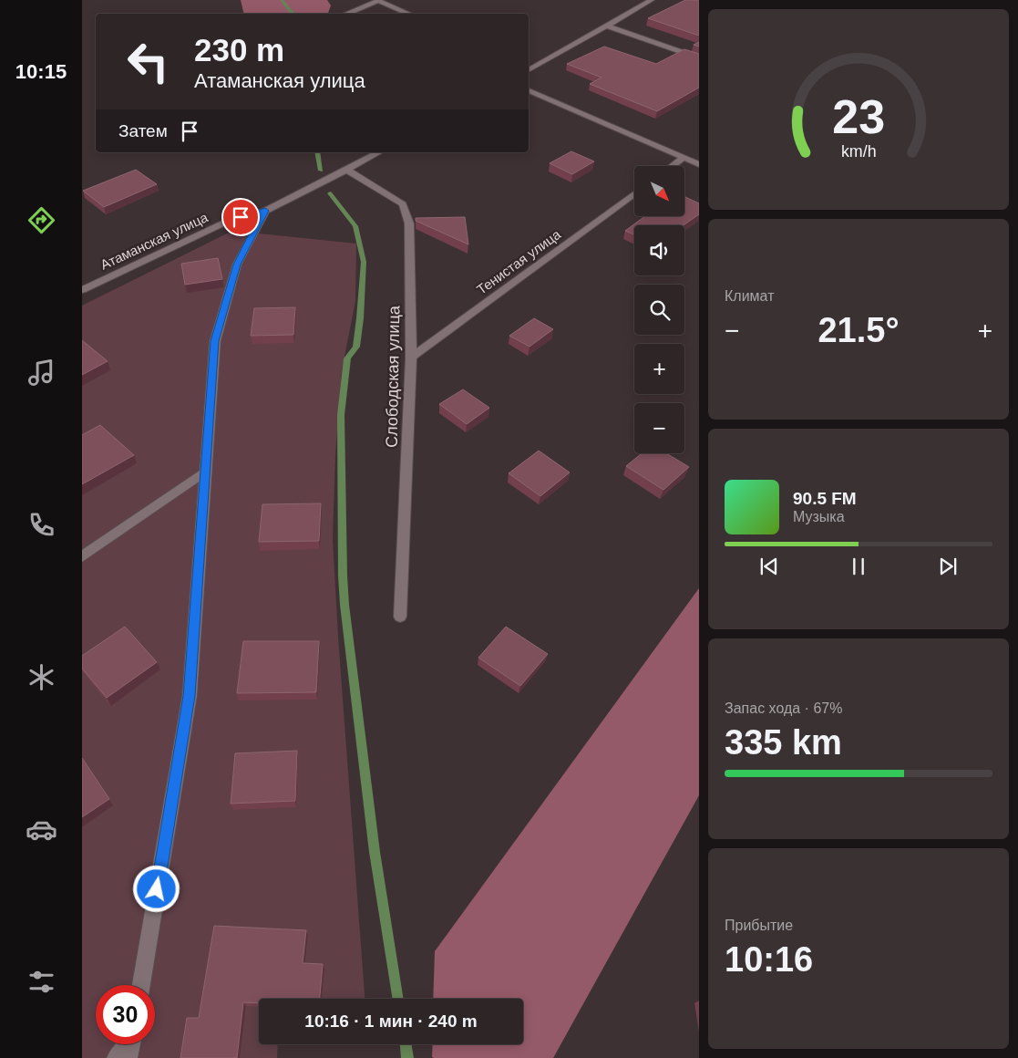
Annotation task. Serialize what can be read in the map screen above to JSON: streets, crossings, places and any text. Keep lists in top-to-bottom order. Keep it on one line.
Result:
{"streets":{"street":["Атаманская улица","Тенистая улица","Слободская улица"]},"crossings":[["Атаманская улица","Слободская улица"],["Тенистая улица","Слободская улица"]],"north":"bottom right","page":{"tabs":"10:15","turn":["230 m","Атаманская улица"],"then":"Затем","map_buttons":["+","−"],"tile":["Климат",["Запас хода · 67%","335 km"],["Прибытие","10:16"]],"heat":["−","21.5°","+"],"song":["90.5 FM","Музыка"],"limit":"30","trip":"10:16 · 1 мин · 240 m","gauge":["23","km/h"]}}
